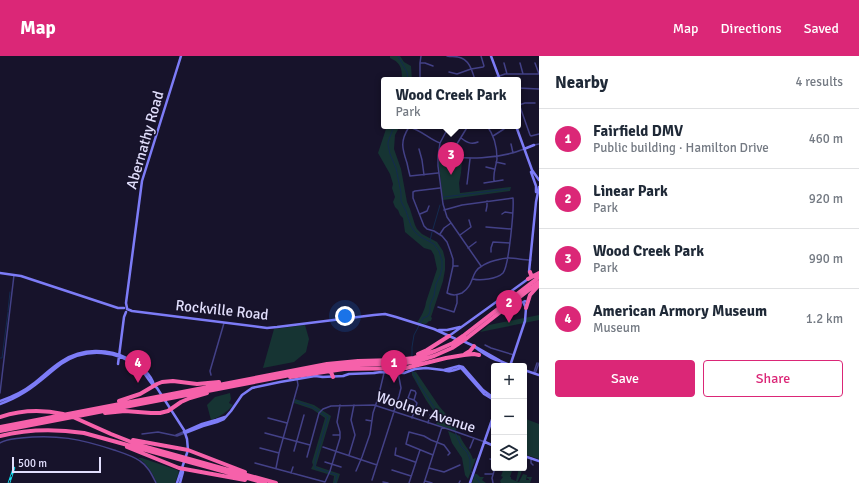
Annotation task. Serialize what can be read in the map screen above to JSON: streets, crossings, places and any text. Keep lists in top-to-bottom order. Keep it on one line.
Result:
{"streets":{"main road":["Abernathy Road","Rockville Road","Woolner Avenue"]},"crossings":[["Abernathy Road","Rockville Road"]],"scale_bar":"500 m","page":{"header":"Map","nav":["Map","Directions","Saved"],"heading":["Nearby","4 results"],"popup":["Wood Creek Park","Park"],"list":[{"mark":"1","name":"Fairfield DMV","note":"Public building · Hamilton Drive","value":"460 m"},{"mark":"2","name":"Linear Park","note":"Park","value":"920 m"},{"mark":"3","name":"Wood Creek Park","note":"Park","value":"990 m"},{"mark":"4","name":"American Armory Museum","note":"Museum","value":"1.2 km"}],"pins":["3","2","1","4"],"buttons":["Save","Share"],"map_buttons":["+","−"],"scale":"500 m"}}
